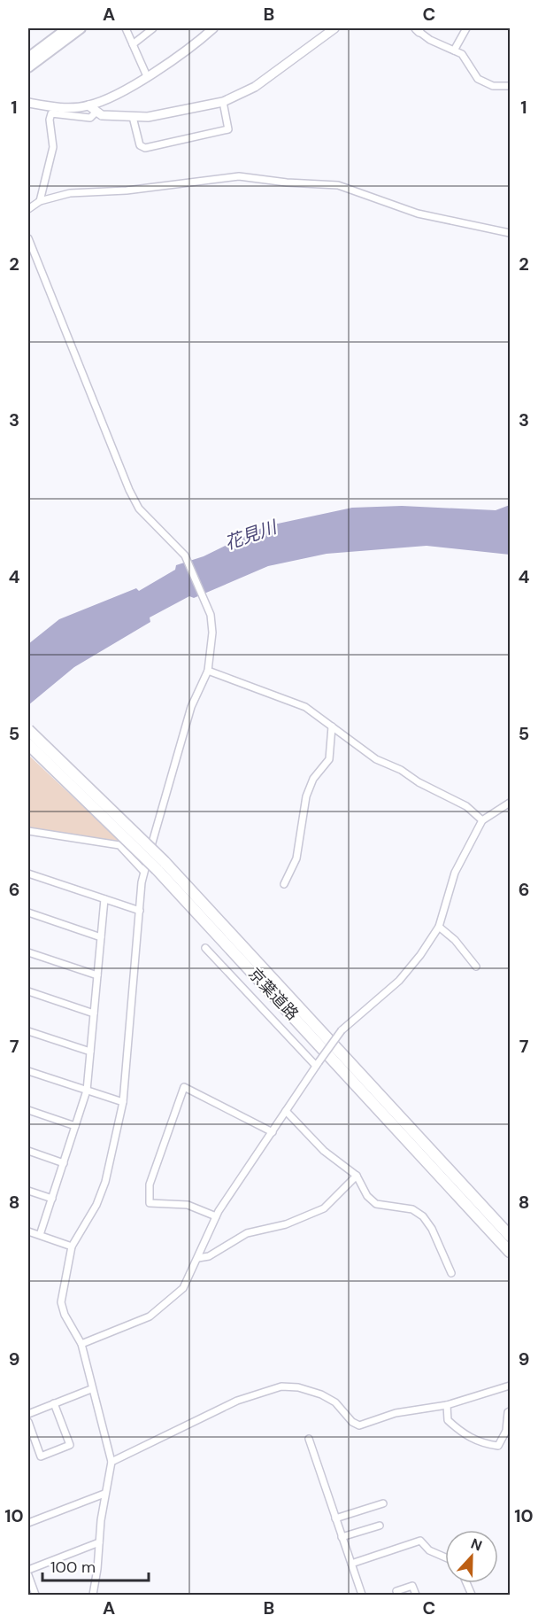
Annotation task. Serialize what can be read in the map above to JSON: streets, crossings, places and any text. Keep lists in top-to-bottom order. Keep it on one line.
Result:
{"streets":{"highway":["京葉道路"]},"water":["花見川"],"scale_bar":"100 m","north":"top","grid":{"columns":["A","B","C"],"rows":["1","2","3","4","5","6","7","8","9","10"]}}
